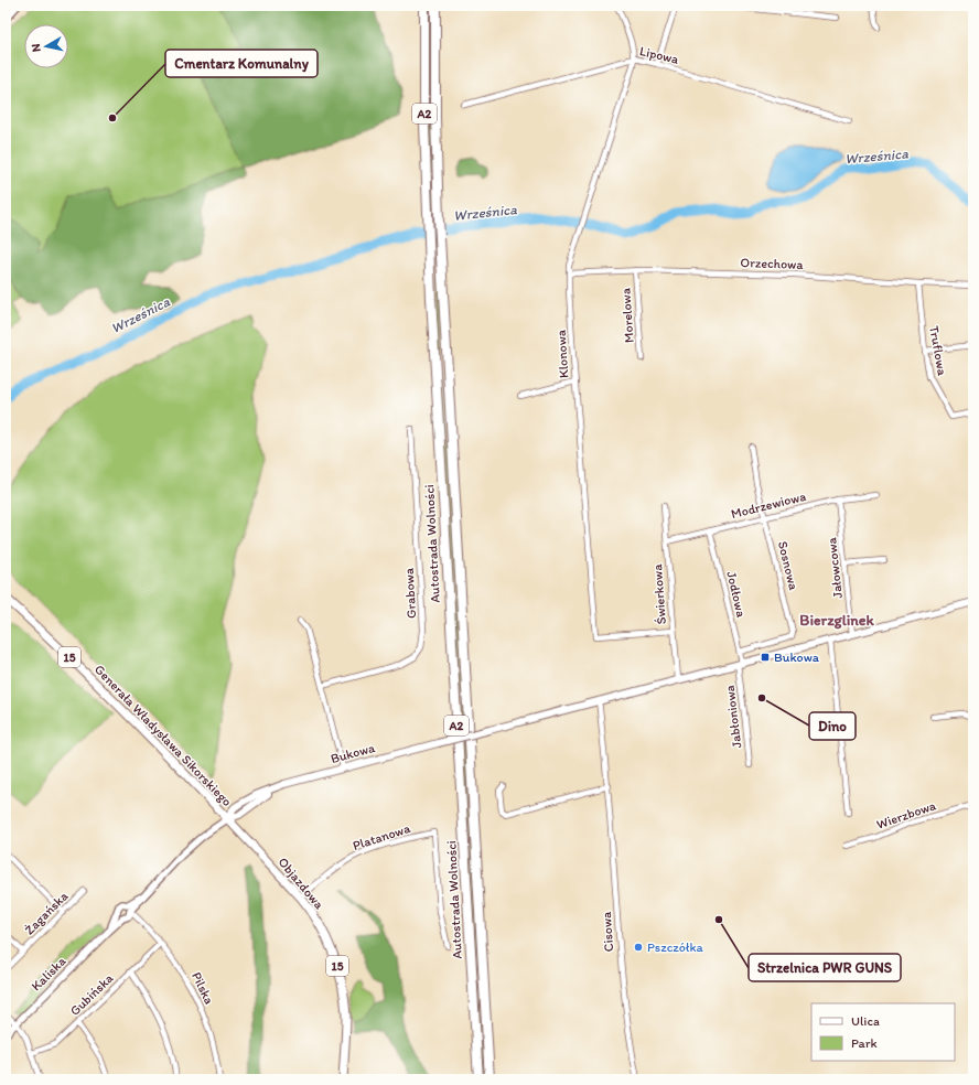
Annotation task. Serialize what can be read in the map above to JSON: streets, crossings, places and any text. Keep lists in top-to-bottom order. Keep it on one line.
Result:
{"streets":{"highway":["A2","Autostrada Wolności"],"main road":["15","Generała Władysława Sikorskiego","Bukowa","Objazdowa"],"street":["Lipowa","Orzechowa","Morelowa","Truflowa","Klonowa","Modrzewiowa","Sosnowa","Jałowcowa","Grabowa","Świerkowa","Jodłowa","Jabłoniowa","Wierzbowa","Platanowa","Żagańska","Cisowa","Kaliska","Pilska","Gubińska"]},"crossings":[["Lipowa","Klonowa"],["Orzechowa","Morelowa"],["Orzechowa","Truflowa"],["Orzechowa","Klonowa"],["Klonowa","Świerkowa"],["Modrzewiowa","Sosnowa"],["Modrzewiowa","Jałowcowa"],["Modrzewiowa","Świerkowa"],["Modrzewiowa","Jodłowa"],["Sosnowa","Jodłowa"],["Jodłowa","Jabłoniowa"],["Generała Władysława Sikorskiego","Bukowa"],["Generała Władysława Sikorskiego","Objazdowa"],["Bukowa","Objazdowa"],["Bukowa","Cisowa"],["Platanowa","Objazdowa"],["Kaliska","Pilska"],["Pilska","Gubińska"]],"districts":["Bierzglinek"],"water":["Wrześnica"],"places":{"other":["Cmentarz Komunalny","Dino","Strzelnica PWR GUNS","Pszczółka"],"transit":["Bukowa"]},"legend":["Ulica","Park"],"north":"left"}
